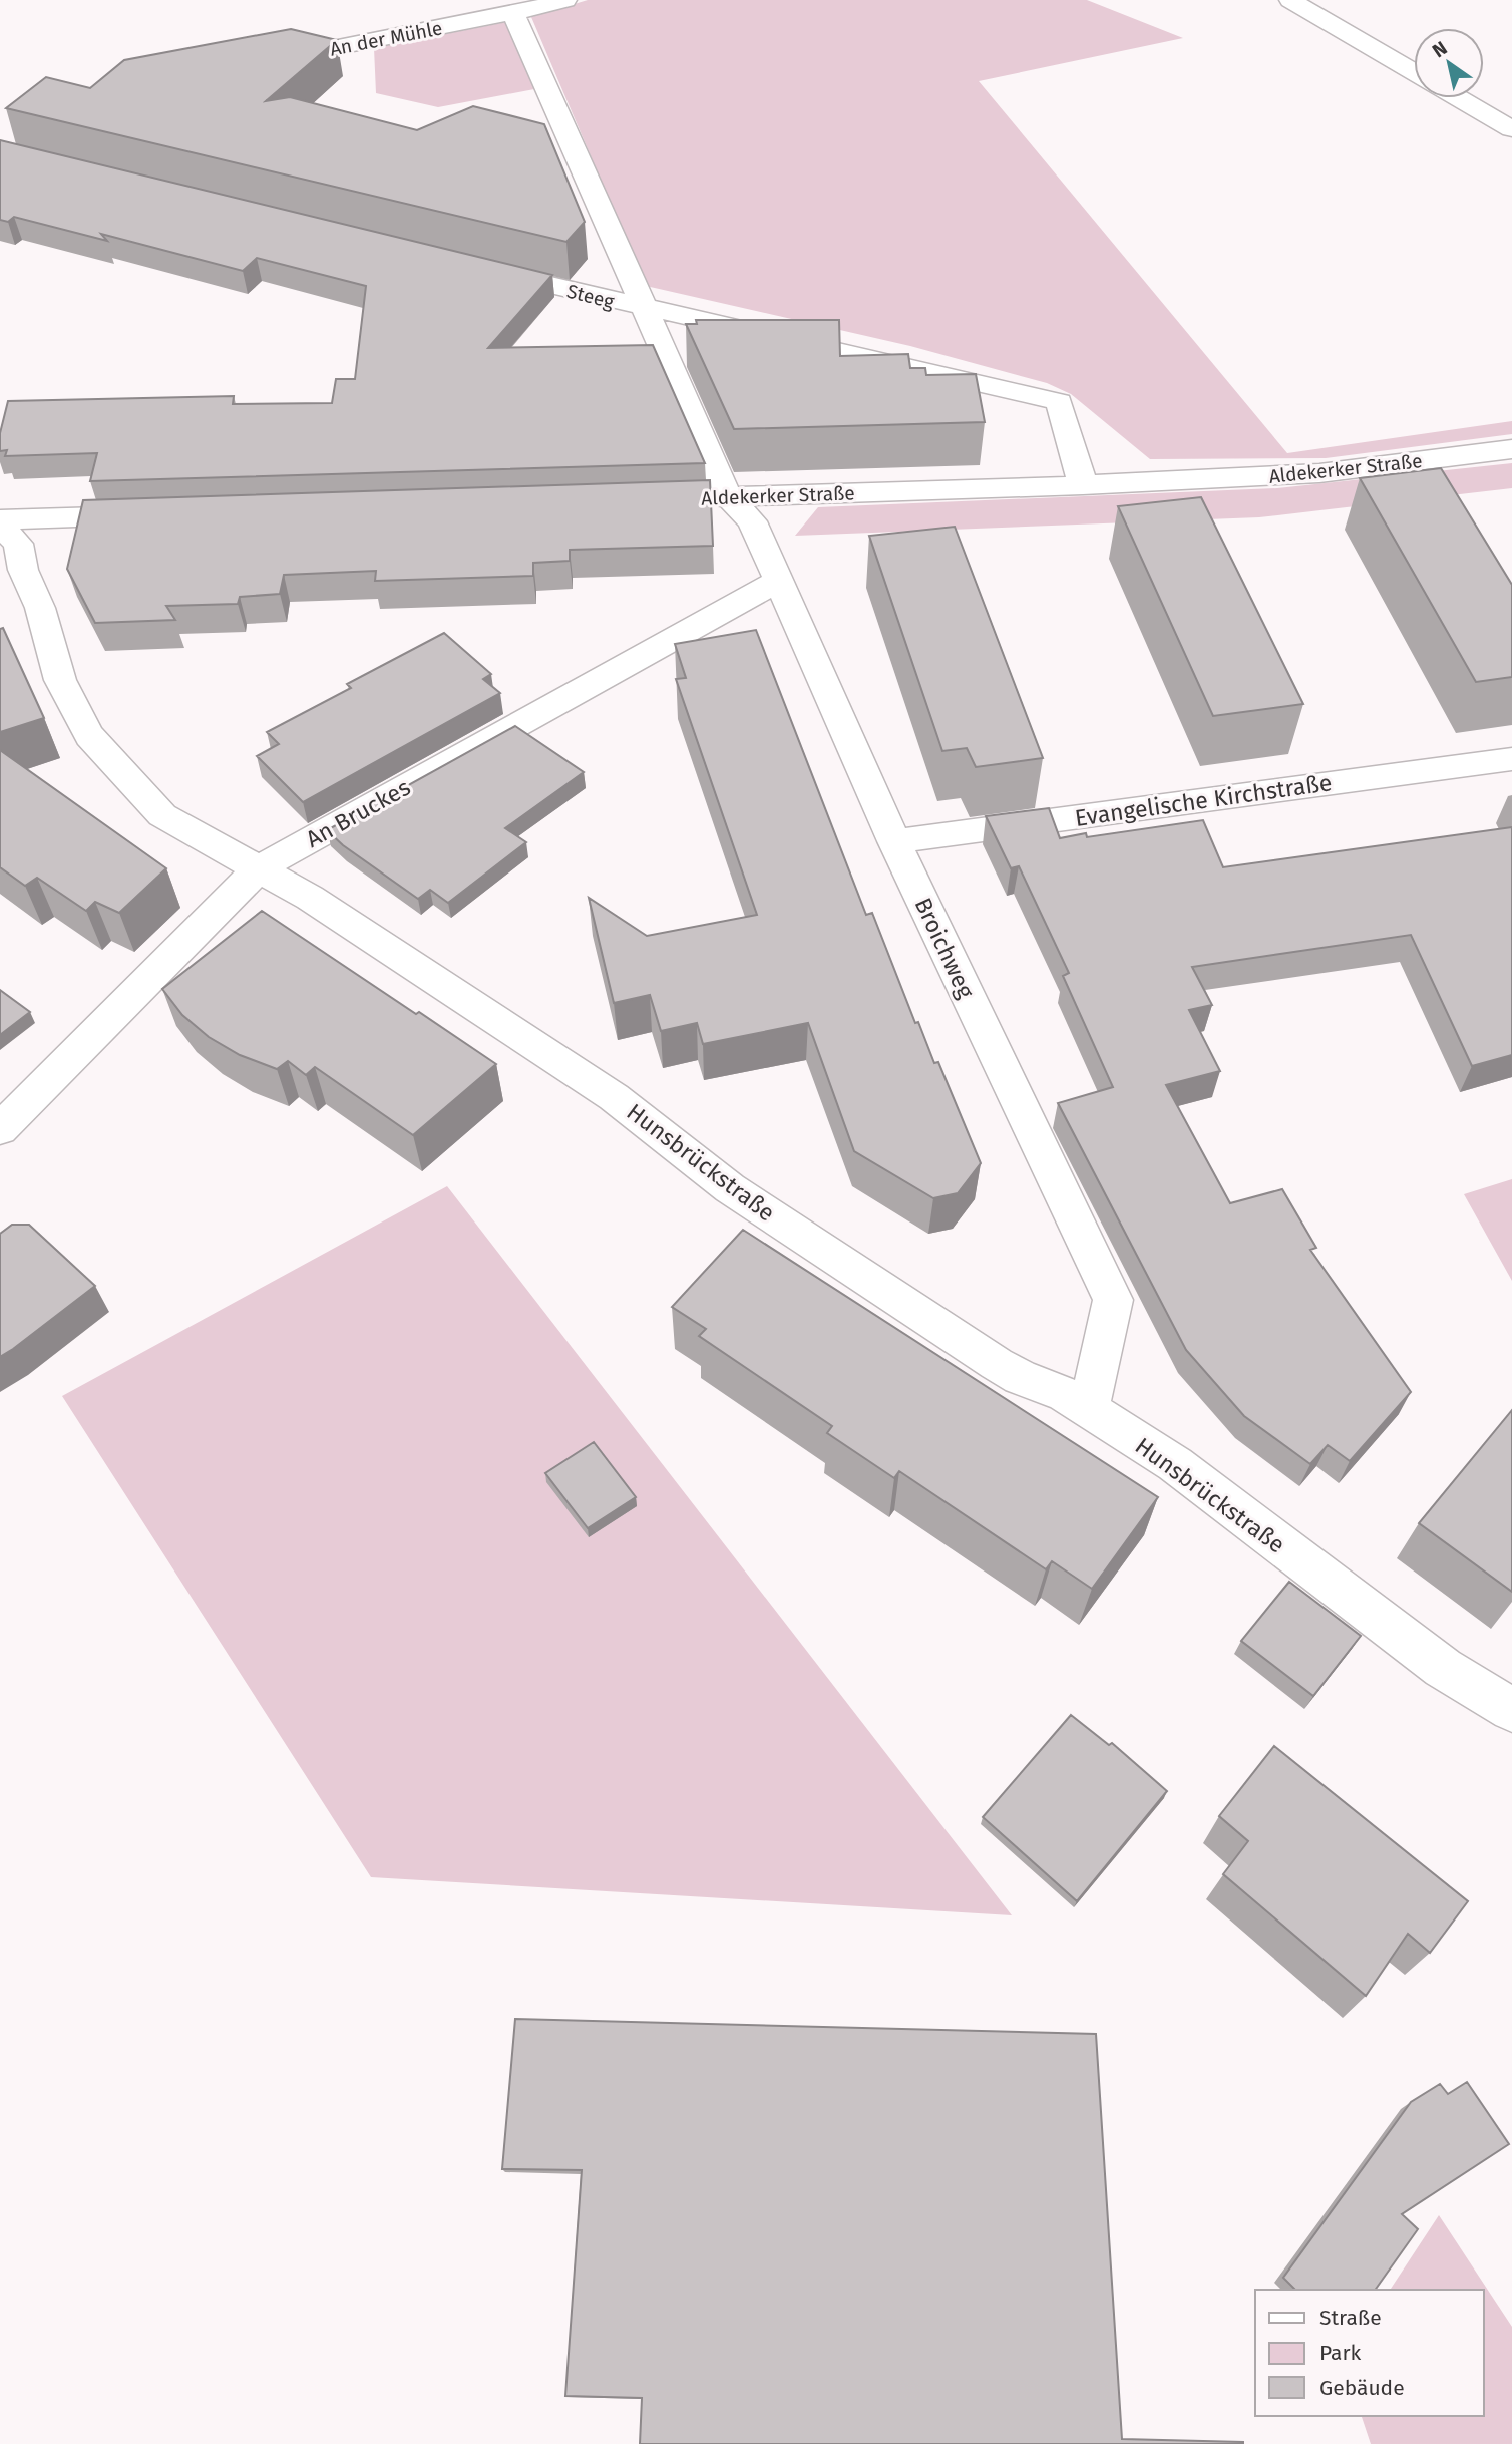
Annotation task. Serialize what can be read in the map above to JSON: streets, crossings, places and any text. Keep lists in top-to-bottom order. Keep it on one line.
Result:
{"streets":{"street":["An der Mühle","Steeg","Aldekerker Straße","Evangelische Kirchstraße","An Bruckes","Broichweg","Hunsbrückstraße"]},"crossings":[["An der Mühle","Broichweg"],["Steeg","Aldekerker Straße"],["Steeg","Broichweg"],["Aldekerker Straße","Broichweg"],["Evangelische Kirchstraße","Broichweg"],["An Bruckes","Broichweg"],["An Bruckes","Hunsbrückstraße"],["Broichweg","Hunsbrückstraße"]],"legend":["Straße","Park","Gebäude"],"north":"top left"}
